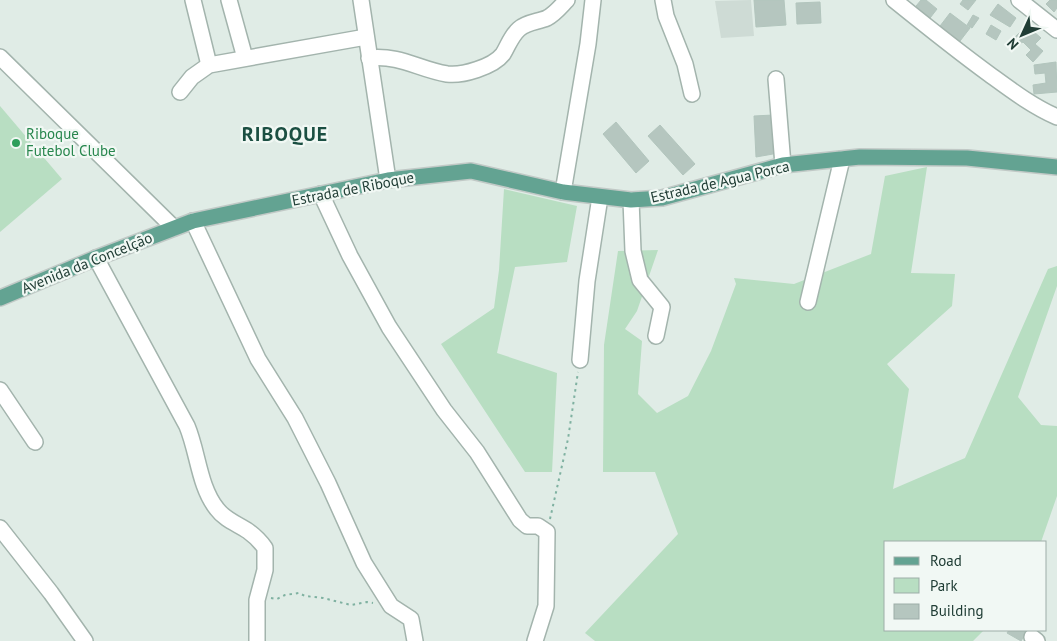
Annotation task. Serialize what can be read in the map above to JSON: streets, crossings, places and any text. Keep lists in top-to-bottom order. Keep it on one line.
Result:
{"streets":{"main road":["Estrada de Agua Porca","Estrada de Riboque","Avenida da Concelção"]},"crossings":[["Estrada de Agua Porca","Estrada de Riboque"],["Estrada de Riboque","Avenida da Concelção"]],"districts":["RIBOQUE"],"places":["Riboque Futebol Clube"],"legend":["Road","Park","Building"],"north":"bottom left"}
